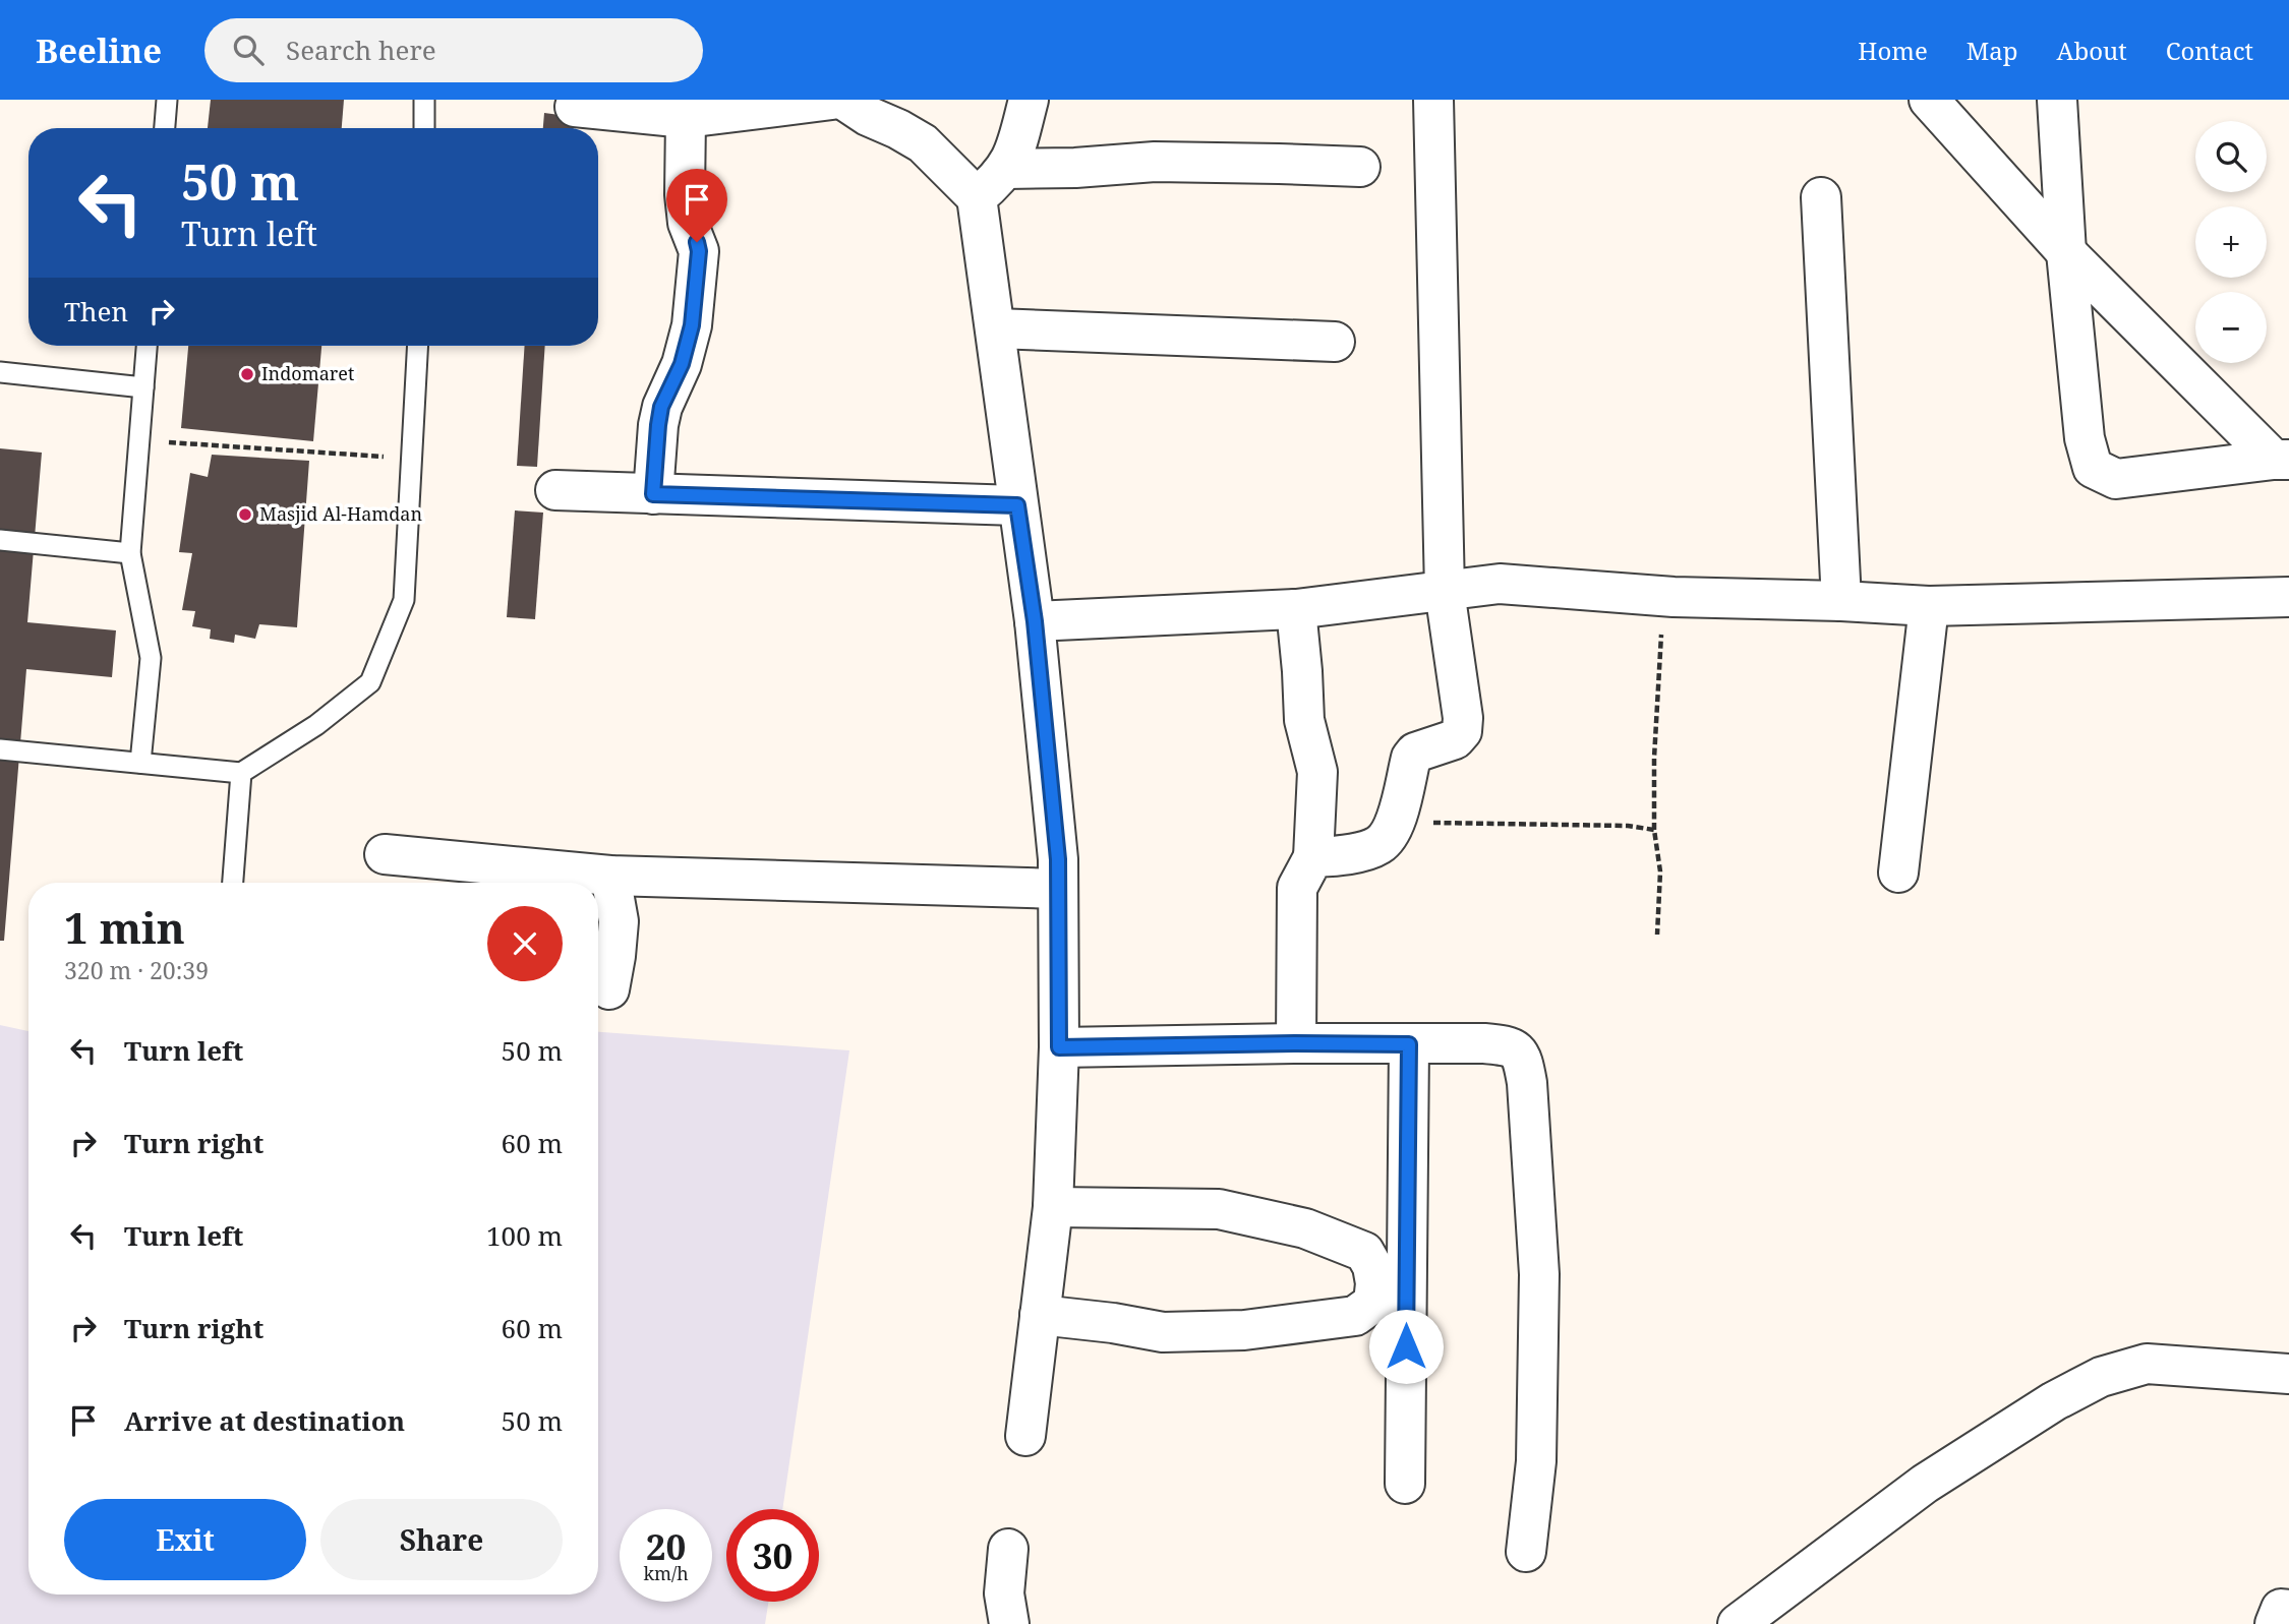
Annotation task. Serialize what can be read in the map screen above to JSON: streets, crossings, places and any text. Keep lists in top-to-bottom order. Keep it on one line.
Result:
{"places":["Indomaret","Masjid Al-Hamdan"],"page":{"header":"Beeline","search":"Search here","nav":["Home","Map","About","Contact"],"map_buttons":["+","−"],"turn":["50 m","Turn left"],"then":"Then","heading":["1 min","320 m · 20:39"],"list":[{"name":"Turn left","value":"50 m"},{"name":"Turn right","value":"60 m"},{"name":"Turn left","value":"100 m"},{"name":"Turn right","value":"60 m"},{"name":"Arrive at destination","value":"50 m"}],"buttons":["Exit","Share"],"speed":"20 km/h","limit":"30"}}
